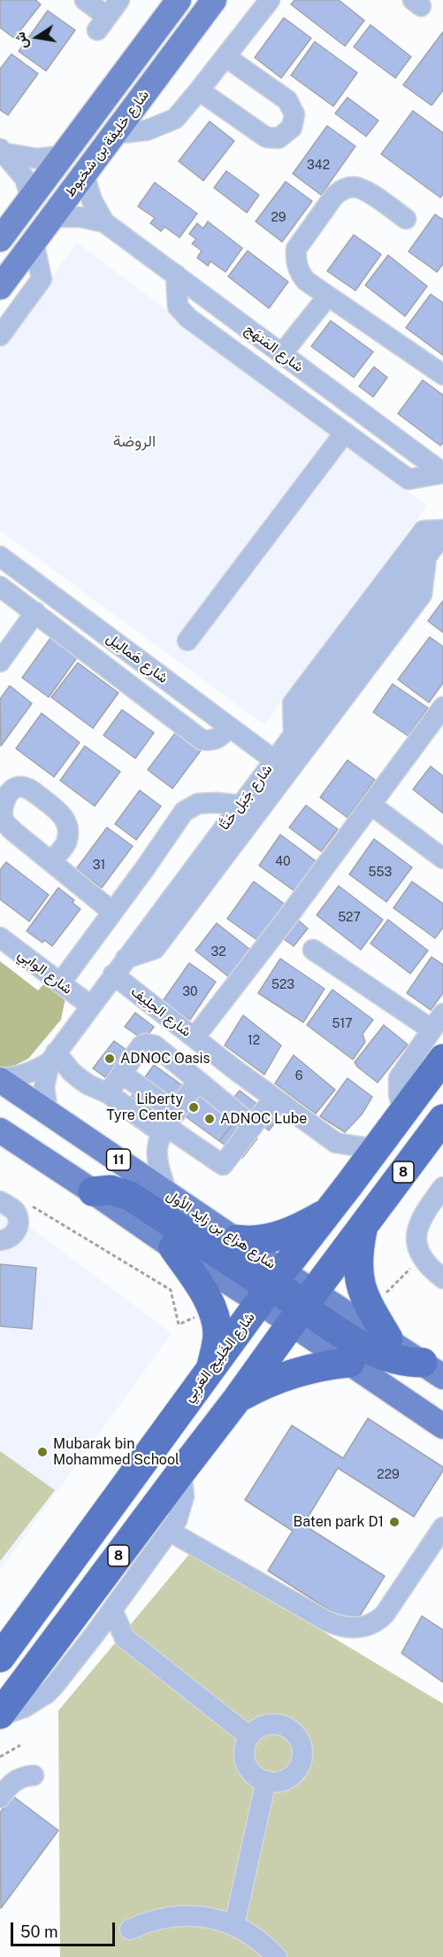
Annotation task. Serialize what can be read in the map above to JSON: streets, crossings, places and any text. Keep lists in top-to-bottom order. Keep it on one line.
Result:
{"streets":{"highway":["8","شارع الخَلِيج العَربِي"],"main road":["شارع خليفة بن شخبوط","11","شارع هزاع بن زايد الأول"],"street":["شارع المَنهَج","شارع هَمالِيل","شارع جَبَل حَتَّا","شارع الوابِي","شارع الحِلِيف"]},"crossings":[["شارع خليفة بن شخبوط","شارع المَنهَج"],["شارع هَمالِيل","شارع جَبَل حَتَّا"],["شارع جَبَل حَتَّا","شارع الوابِي"],["شارع جَبَل حَتَّا","شارع الحِلِيف"],["شارع جَبَل حَتَّا","شارع هزاع بن زايد الأول"],["شارع الحِلِيف","شارع الخَلِيج العَربِي"],["شارع هزاع بن زايد الأول","شارع الخَلِيج العَربِي"]],"districts":["الروضة"],"places":["ADNOC Oasis","Liberty Tyre Center","ADNOC Lube","Mubarak bin Mohammed School","Baten park D1"],"house_numbers":["342","29","40","31","553","527","32","523","30","517","12","6","229"],"scale_bar":"50 m","north":"left"}
